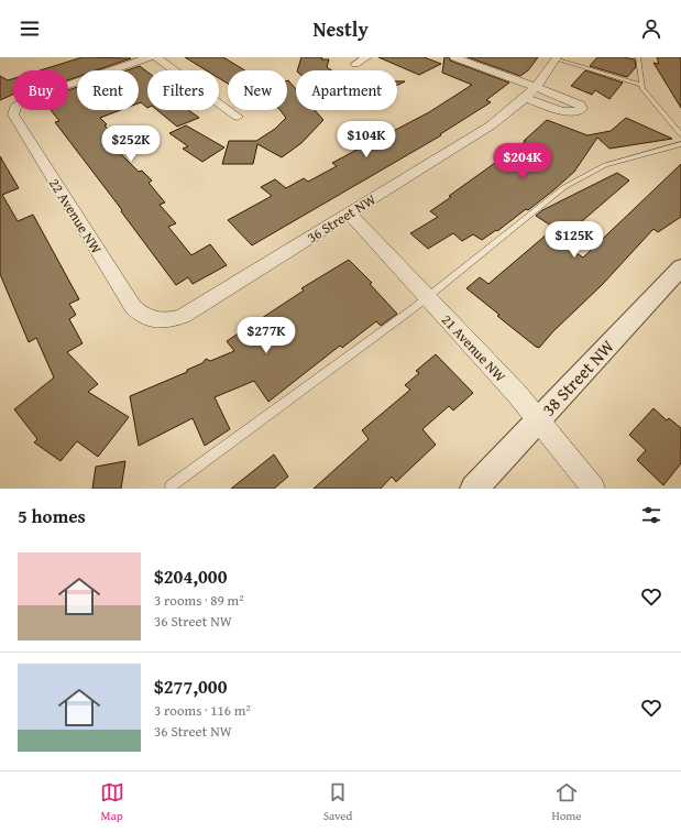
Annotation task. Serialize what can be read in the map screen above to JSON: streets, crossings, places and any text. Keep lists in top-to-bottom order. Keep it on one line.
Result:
{"streets":{"street":["22 Avenue NW","36 Street NW","21 Avenue NW","38 Street NW"]},"crossings":[["22 Avenue NW","36 Street NW"],["36 Street NW","21 Avenue NW"],["21 Avenue NW","38 Street NW"]],"page":{"header":"Nestly","chip":["Buy","Rent","Filters","New","Apartment"],"price":["$104K","$252K","$204K","$125K","$277K"],"heading":"5 homes","list":[{"name":"$204,000","note":"3 rooms · 89 m² · 36 Street NW"},{"name":"$277,000","note":"3 rooms · 116 m² · 36 Street NW"}],"tabs":["Map","Saved","Home"]}}
